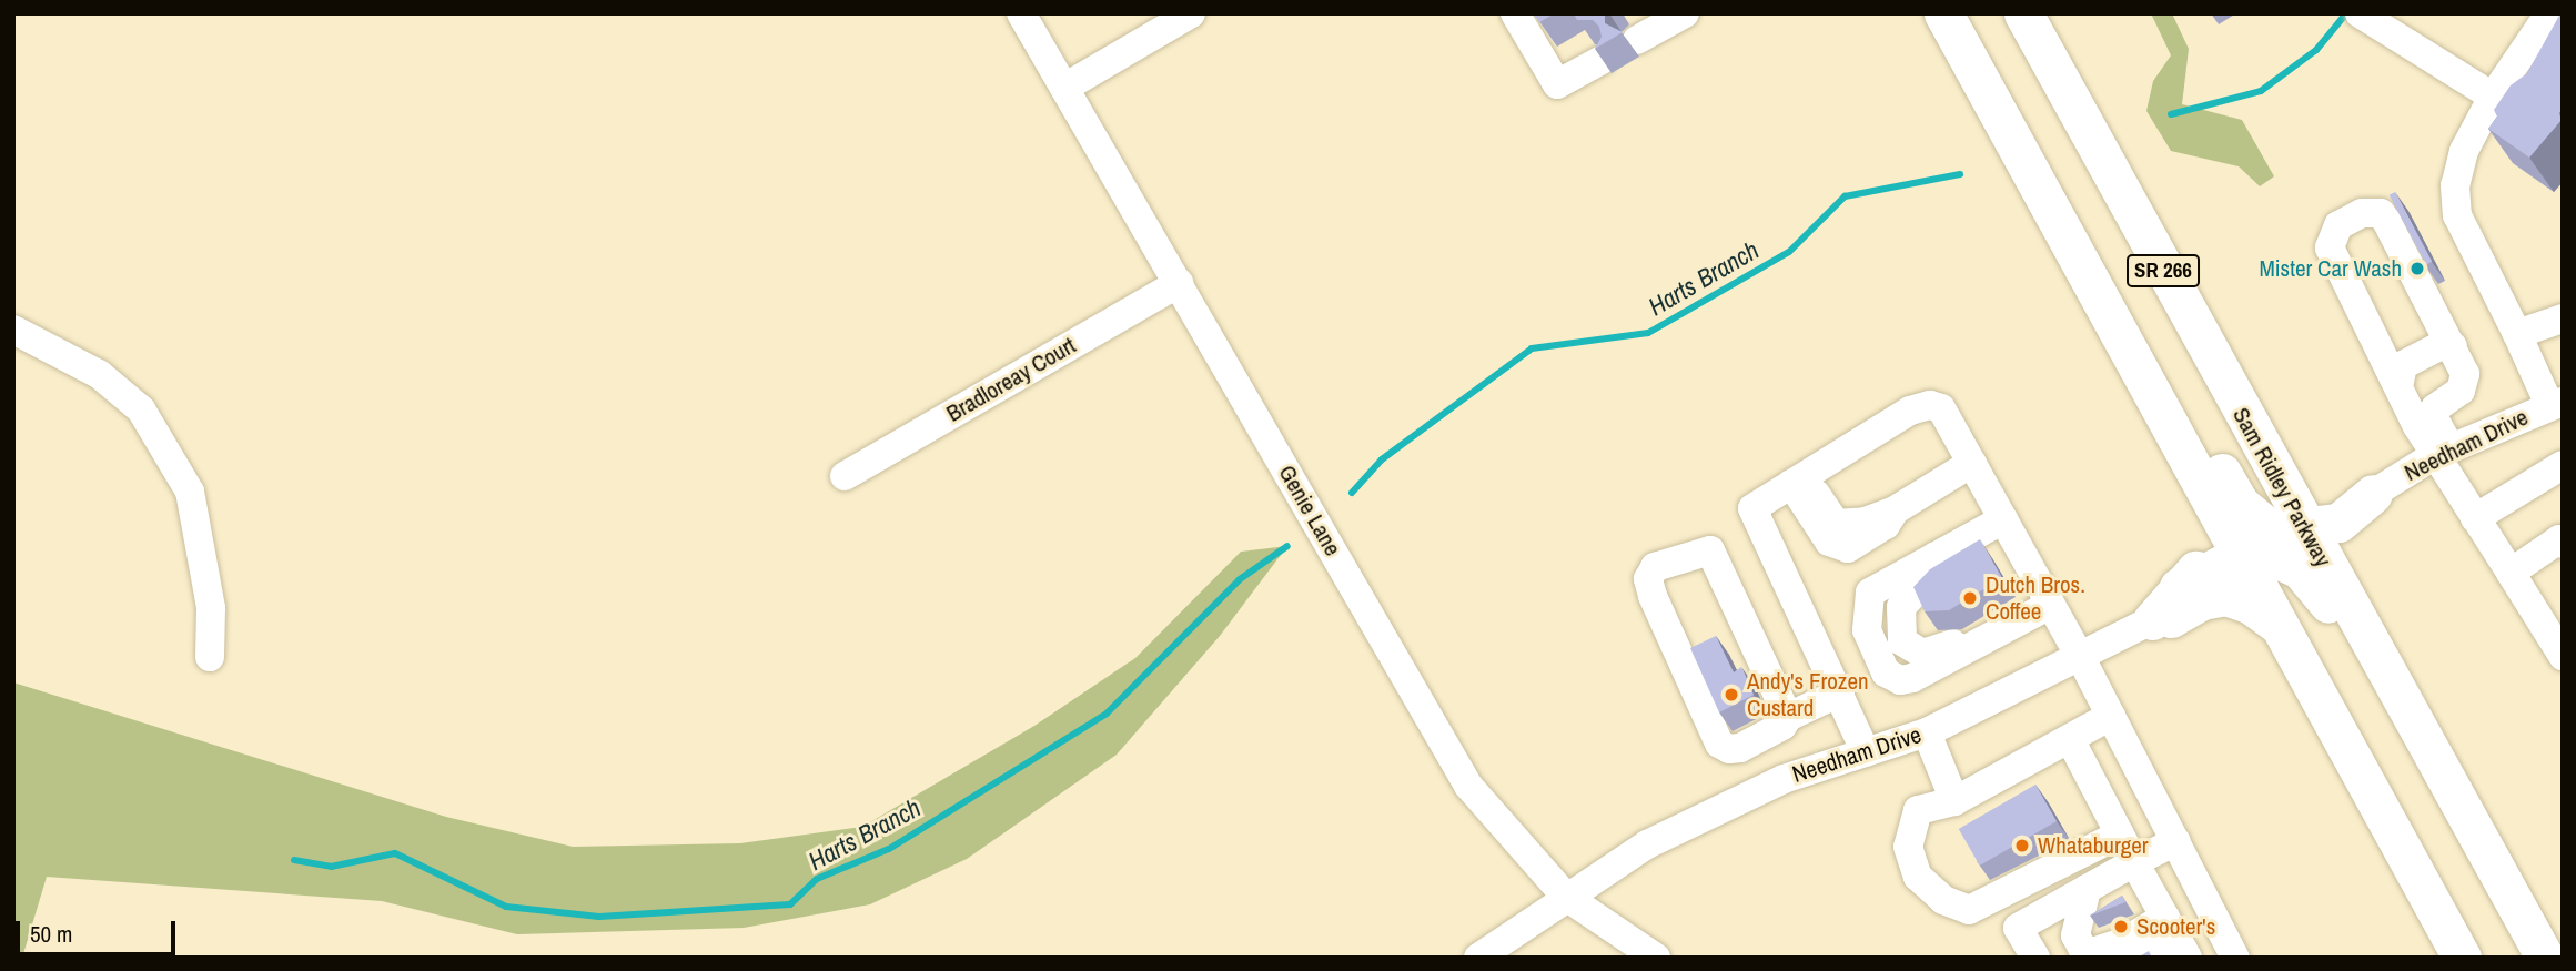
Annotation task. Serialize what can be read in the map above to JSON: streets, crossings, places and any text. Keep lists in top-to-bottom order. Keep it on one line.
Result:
{"streets":{"main road":["SR 266","Sam Ridley Parkway"],"street":["Bradloreay Court","Needham Drive","Genie Lane"]},"crossings":[["Bradloreay Court","Genie Lane"],["Needham Drive","Genie Lane"]],"water":["Harts Branch"],"places":["Mister Car Wash","Dutch Bros. Coffee","Andy's Frozen Custard","Whataburger","Scooter's"],"scale_bar":"50 m"}
